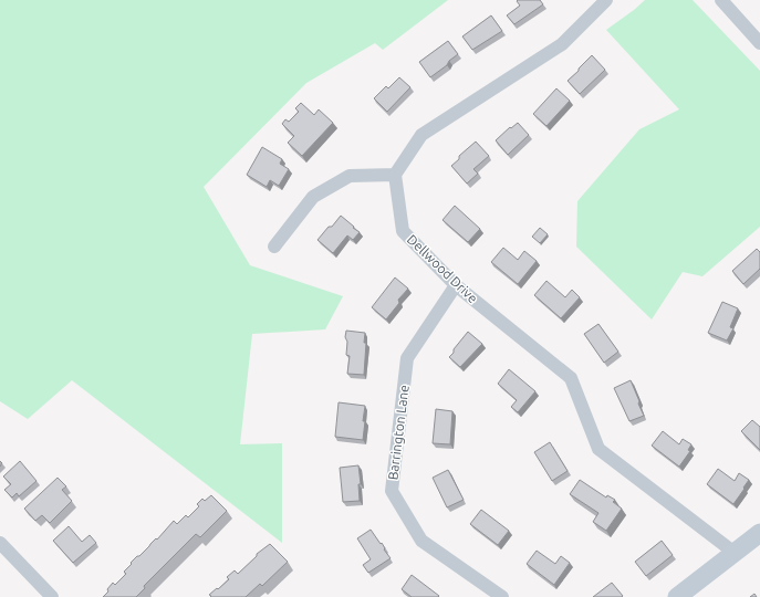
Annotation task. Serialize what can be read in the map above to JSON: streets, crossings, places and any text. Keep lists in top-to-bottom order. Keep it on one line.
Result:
{"streets":{"street":["Dellwood Drive","Barrington Lane"]},"crossings":[["Dellwood Drive","Barrington Lane"]]}
